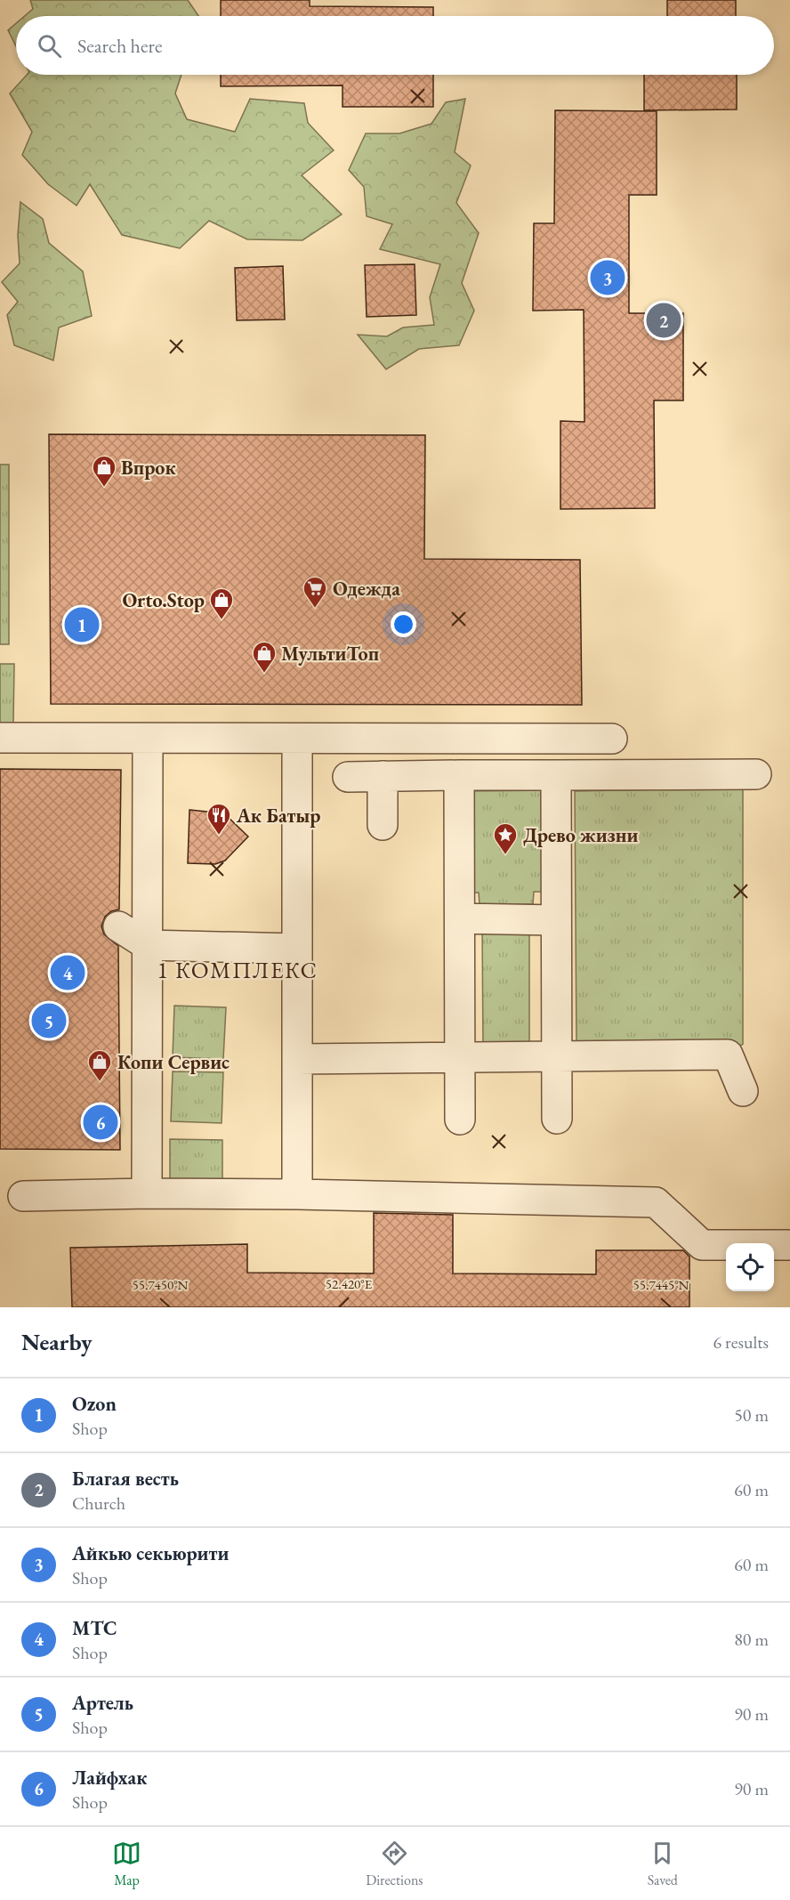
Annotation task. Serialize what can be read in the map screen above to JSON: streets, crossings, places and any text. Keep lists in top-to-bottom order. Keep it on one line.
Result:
{"districts":["1 КОМПЛЕКС"],"places":{"shop":["Впрок","Orto.Stop","МультиТоп","Копи Сервис"],"supermarket":["Одежда"],"restaurant":["Ак Батыр"],"place":["Древо жизни"]},"page":{"search":"Search here","pins":["3","2","1","4","5","6"],"heading":["Nearby","6 results"],"list":[{"mark":"1","name":"Ozon","note":"Shop","value":"50 m"},{"mark":"2","name":"Благая весть","note":"Church","value":"60 m"},{"mark":"3","name":"Айкью секьюрити","note":"Shop","value":"60 m"},{"mark":"4","name":"МТС","note":"Shop","value":"80 m"},{"mark":"5","name":"Артель","note":"Shop","value":"90 m"},{"mark":"6","name":"Лайфхак","note":"Shop","value":"90 m"}],"nav":["Map","Directions","Saved"]},"coordinates":["52.420°E","55.7450°N","55.7445°N"]}
